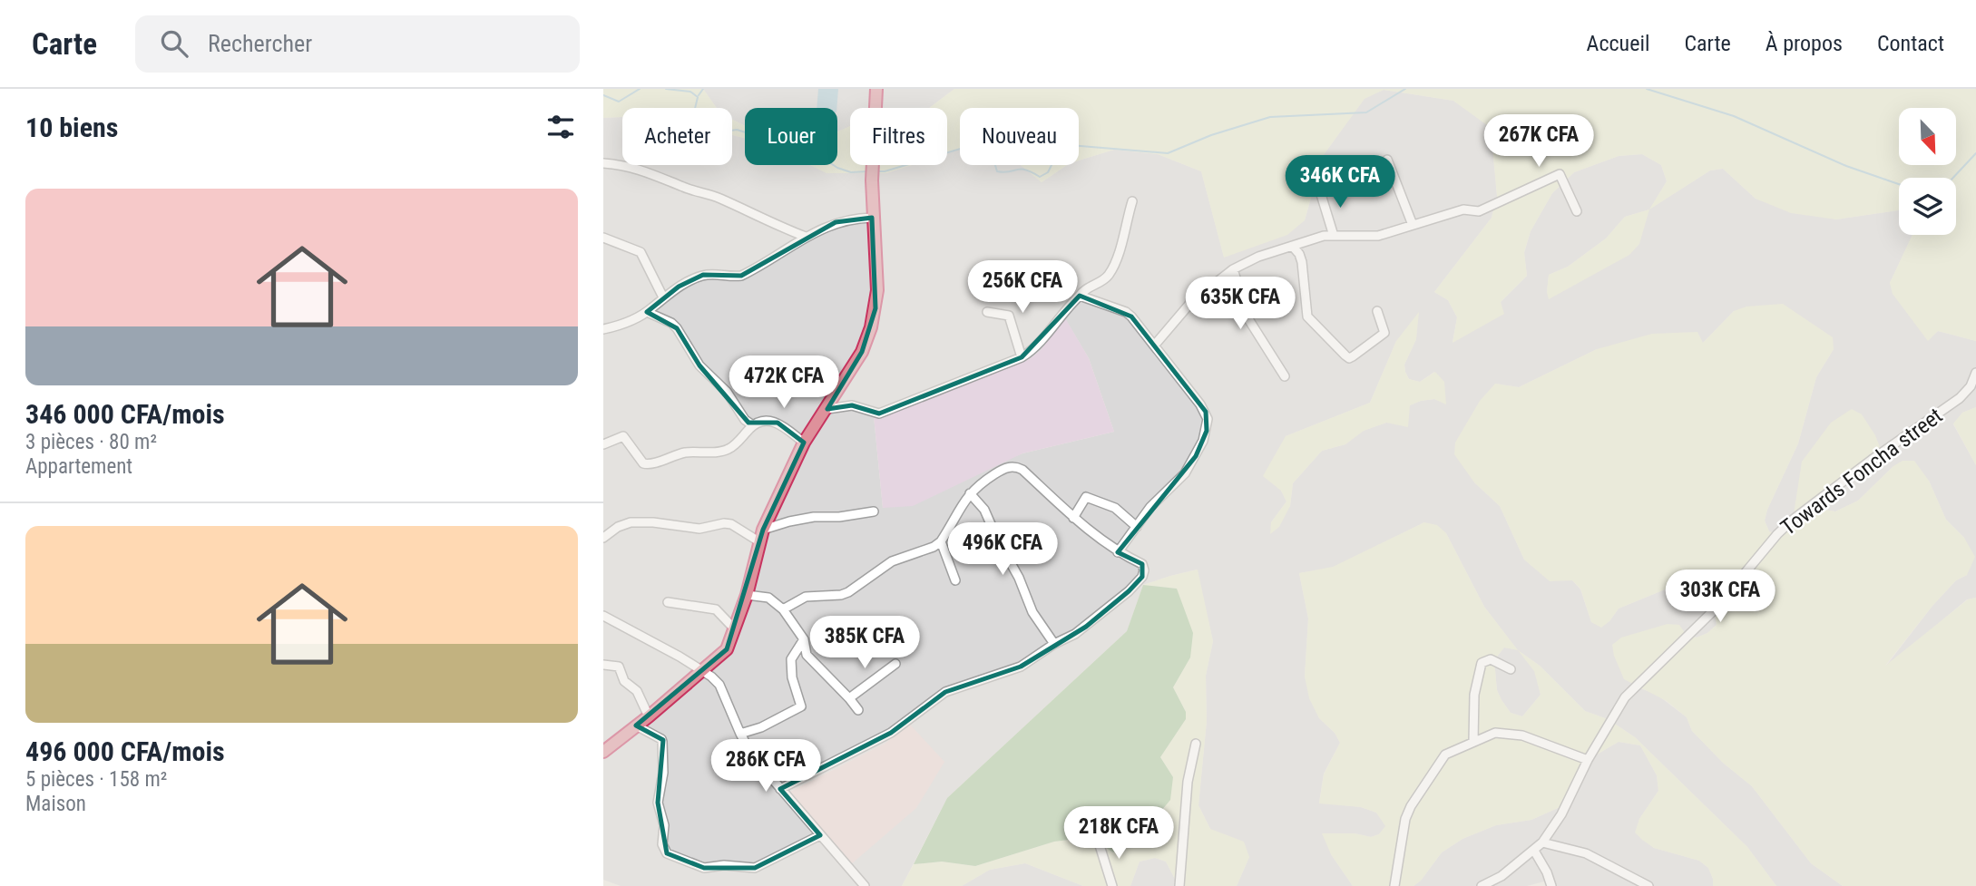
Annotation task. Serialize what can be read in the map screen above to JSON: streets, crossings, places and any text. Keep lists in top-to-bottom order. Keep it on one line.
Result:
{"streets":{"street":["Towards Foncha street"]},"north":"bottom right","page":{"header":"Carte","search":"Rechercher","nav":["Accueil","Carte","À propos","Contact"],"heading":"10 biens","chip":["Acheter","Louer","Filtres","Nouveau"],"price":["267K CFA","346K CFA","256K CFA","635K CFA","472K CFA","496K CFA","303K CFA","385K CFA","286K CFA","218K CFA"],"list":[{"name":"346 000 CFA/mois","note":"3 pièces · 80 m² · Appartement"},{"name":"496 000 CFA/mois","note":"5 pièces · 158 m² · Maison"}]}}
